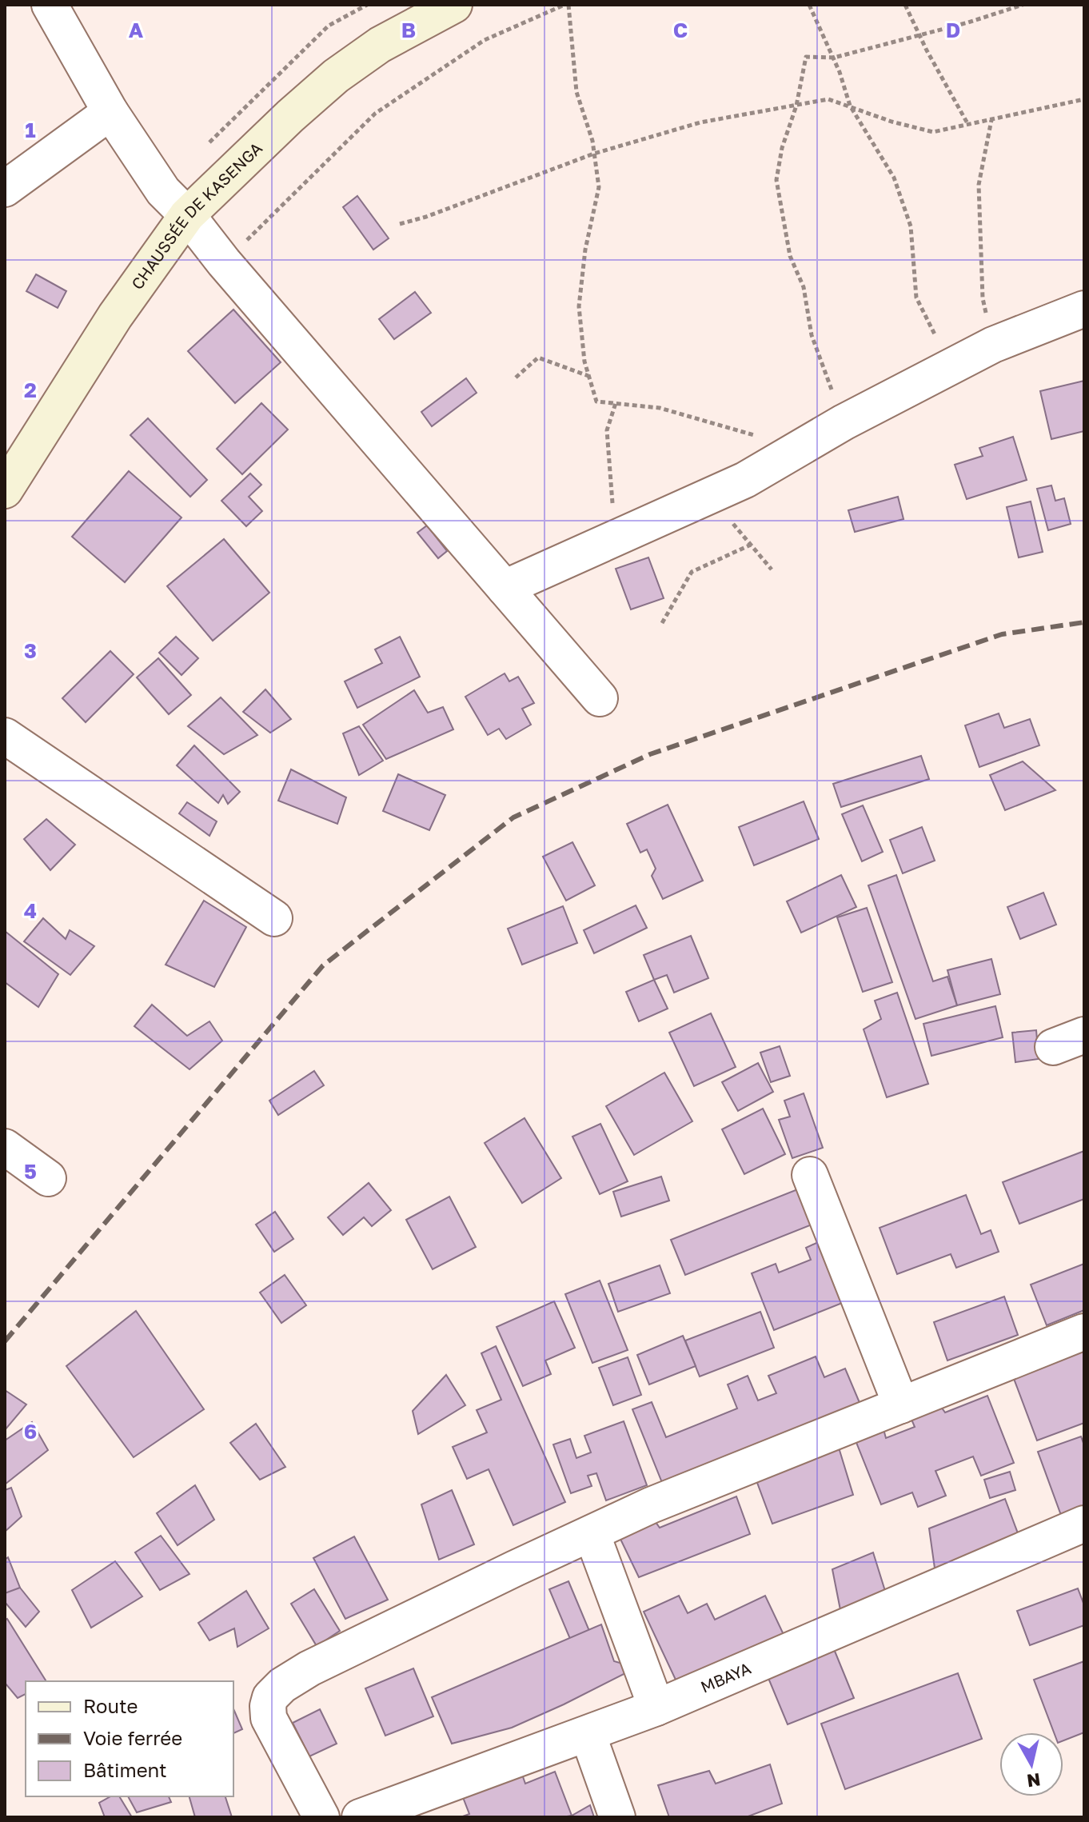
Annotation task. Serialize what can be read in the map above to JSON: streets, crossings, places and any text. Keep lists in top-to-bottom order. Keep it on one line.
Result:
{"streets":{"main road":["CHAUSSÉE DE KASENGA"],"street":["MBAYA"]},"legend":["Route","Voie ferrée","Bâtiment"],"north":"bottom","grid":{"columns":["A","B","C","D"],"rows":["1","2","3","4","5","6"]}}
